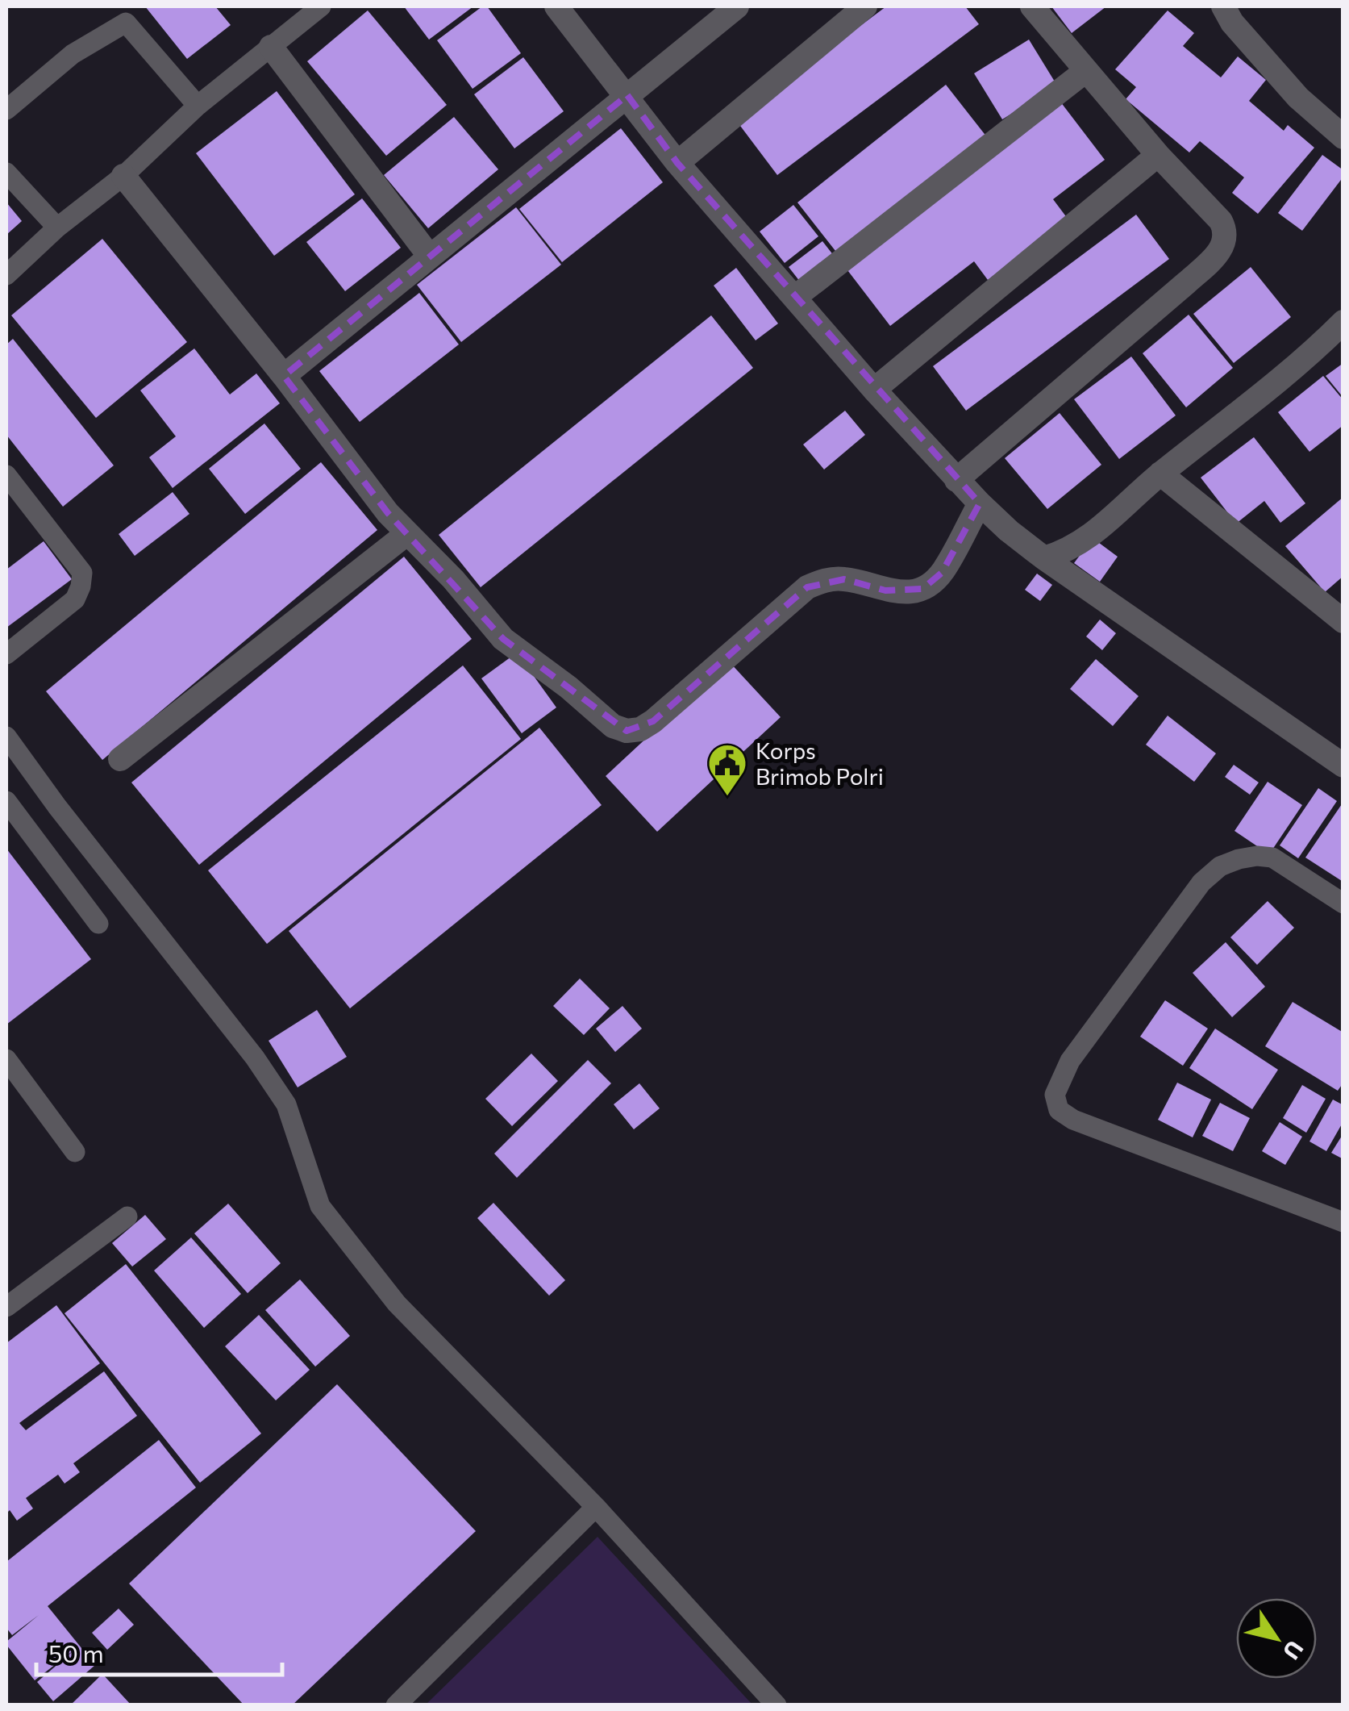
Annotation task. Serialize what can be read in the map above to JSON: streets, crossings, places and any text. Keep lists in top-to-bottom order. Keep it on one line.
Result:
{"places":{"public building":["Korps Brimob Polri"]},"scale_bar":"50 m","north":"bottom right"}
